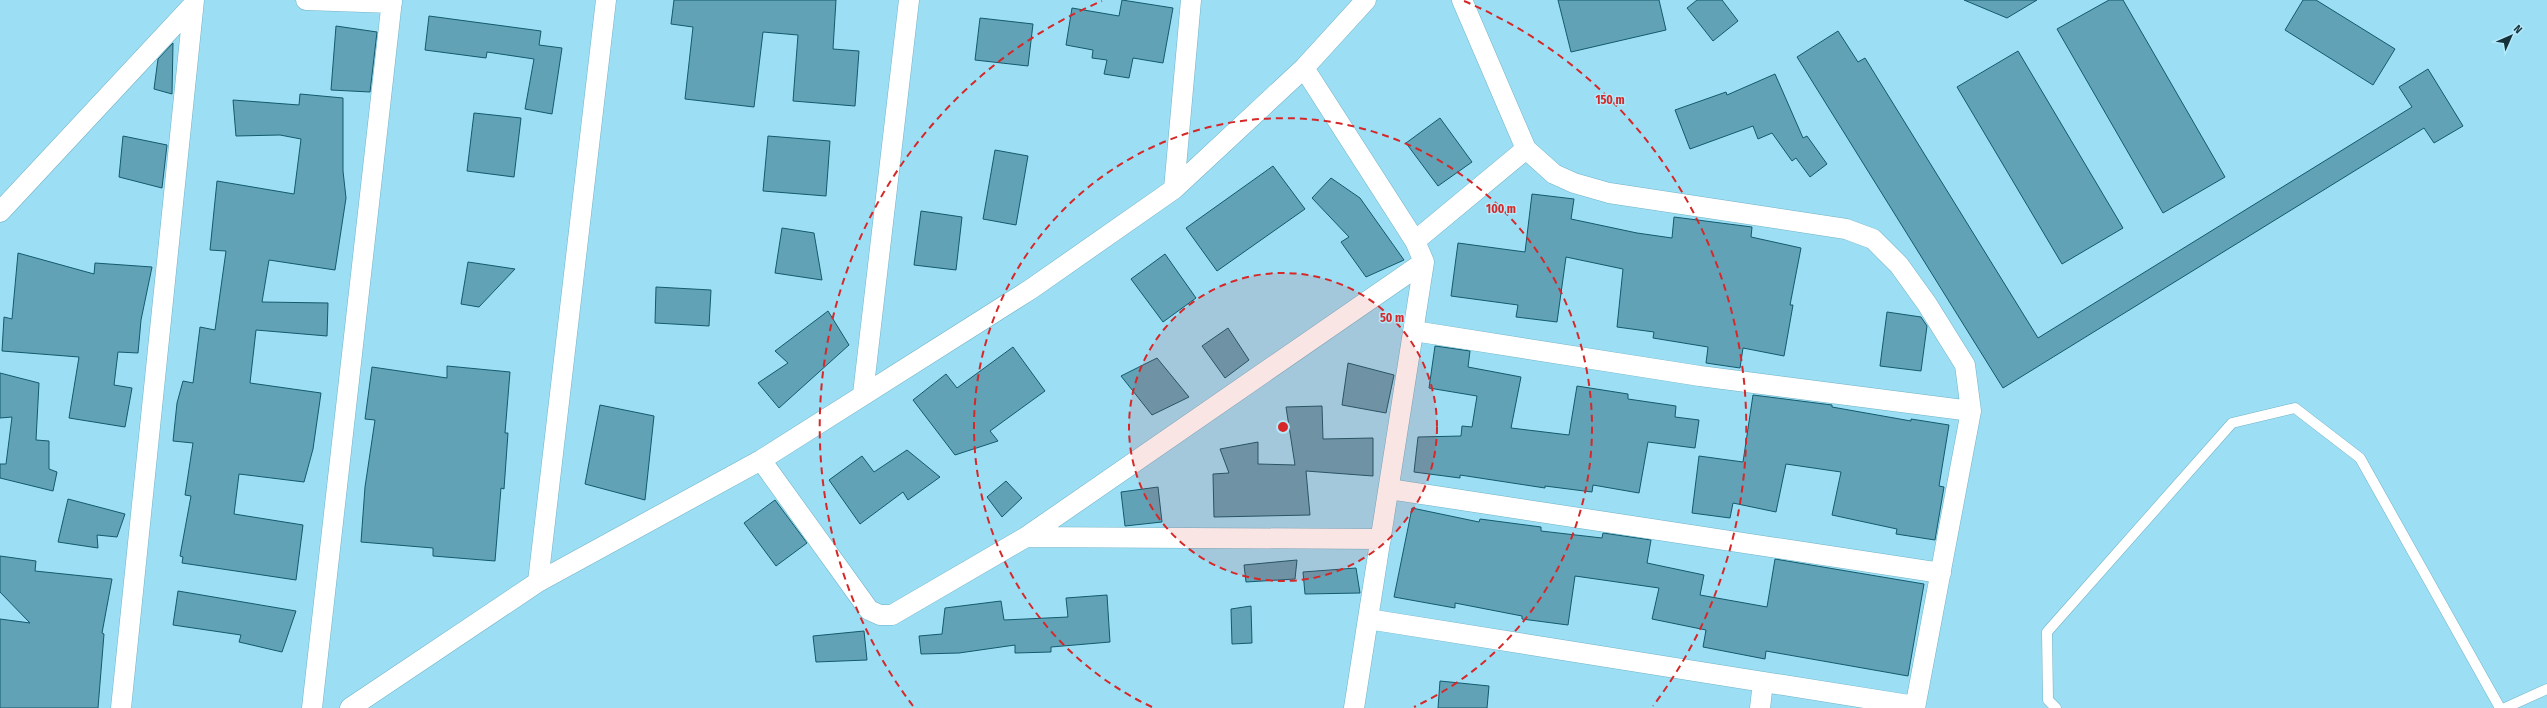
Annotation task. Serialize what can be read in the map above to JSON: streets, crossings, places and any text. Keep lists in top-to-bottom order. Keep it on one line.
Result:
{"north":"top right","rings":["150 m","100 m","50 m"]}
